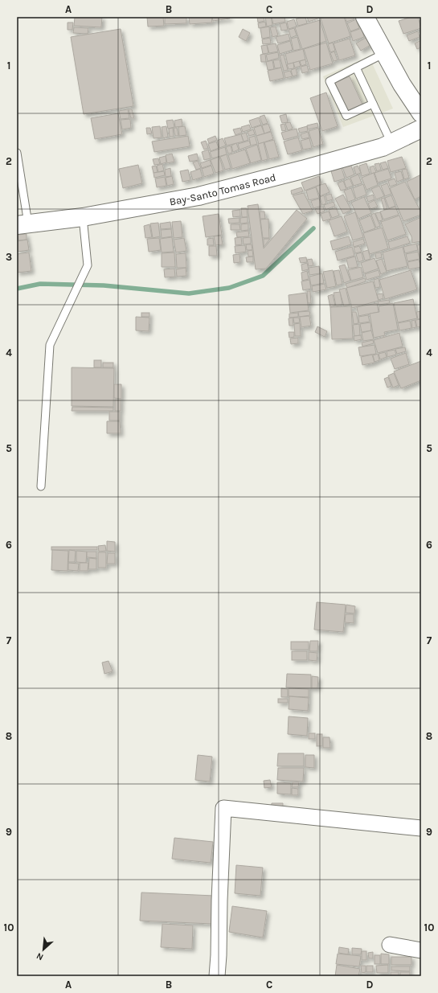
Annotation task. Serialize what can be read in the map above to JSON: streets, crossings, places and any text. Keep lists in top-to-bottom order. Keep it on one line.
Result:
{"streets":{"main road":["Bay-Santo Tomas Road"]},"north":"bottom left","grid":{"columns":["A","B","C","D"],"rows":["1","2","3","4","5","6","7","8","9","10"]}}
